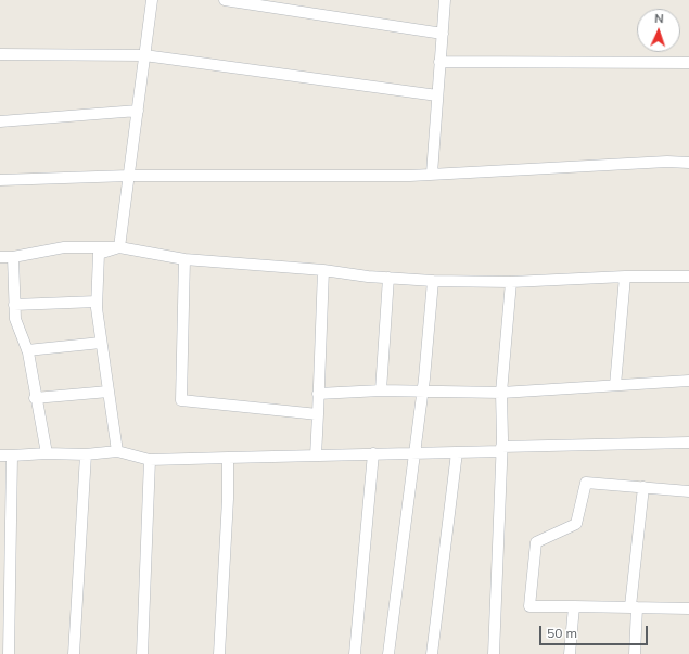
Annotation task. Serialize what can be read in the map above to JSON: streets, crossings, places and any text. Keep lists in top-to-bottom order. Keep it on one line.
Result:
{"scale_bar":"50 m","north":"top"}
